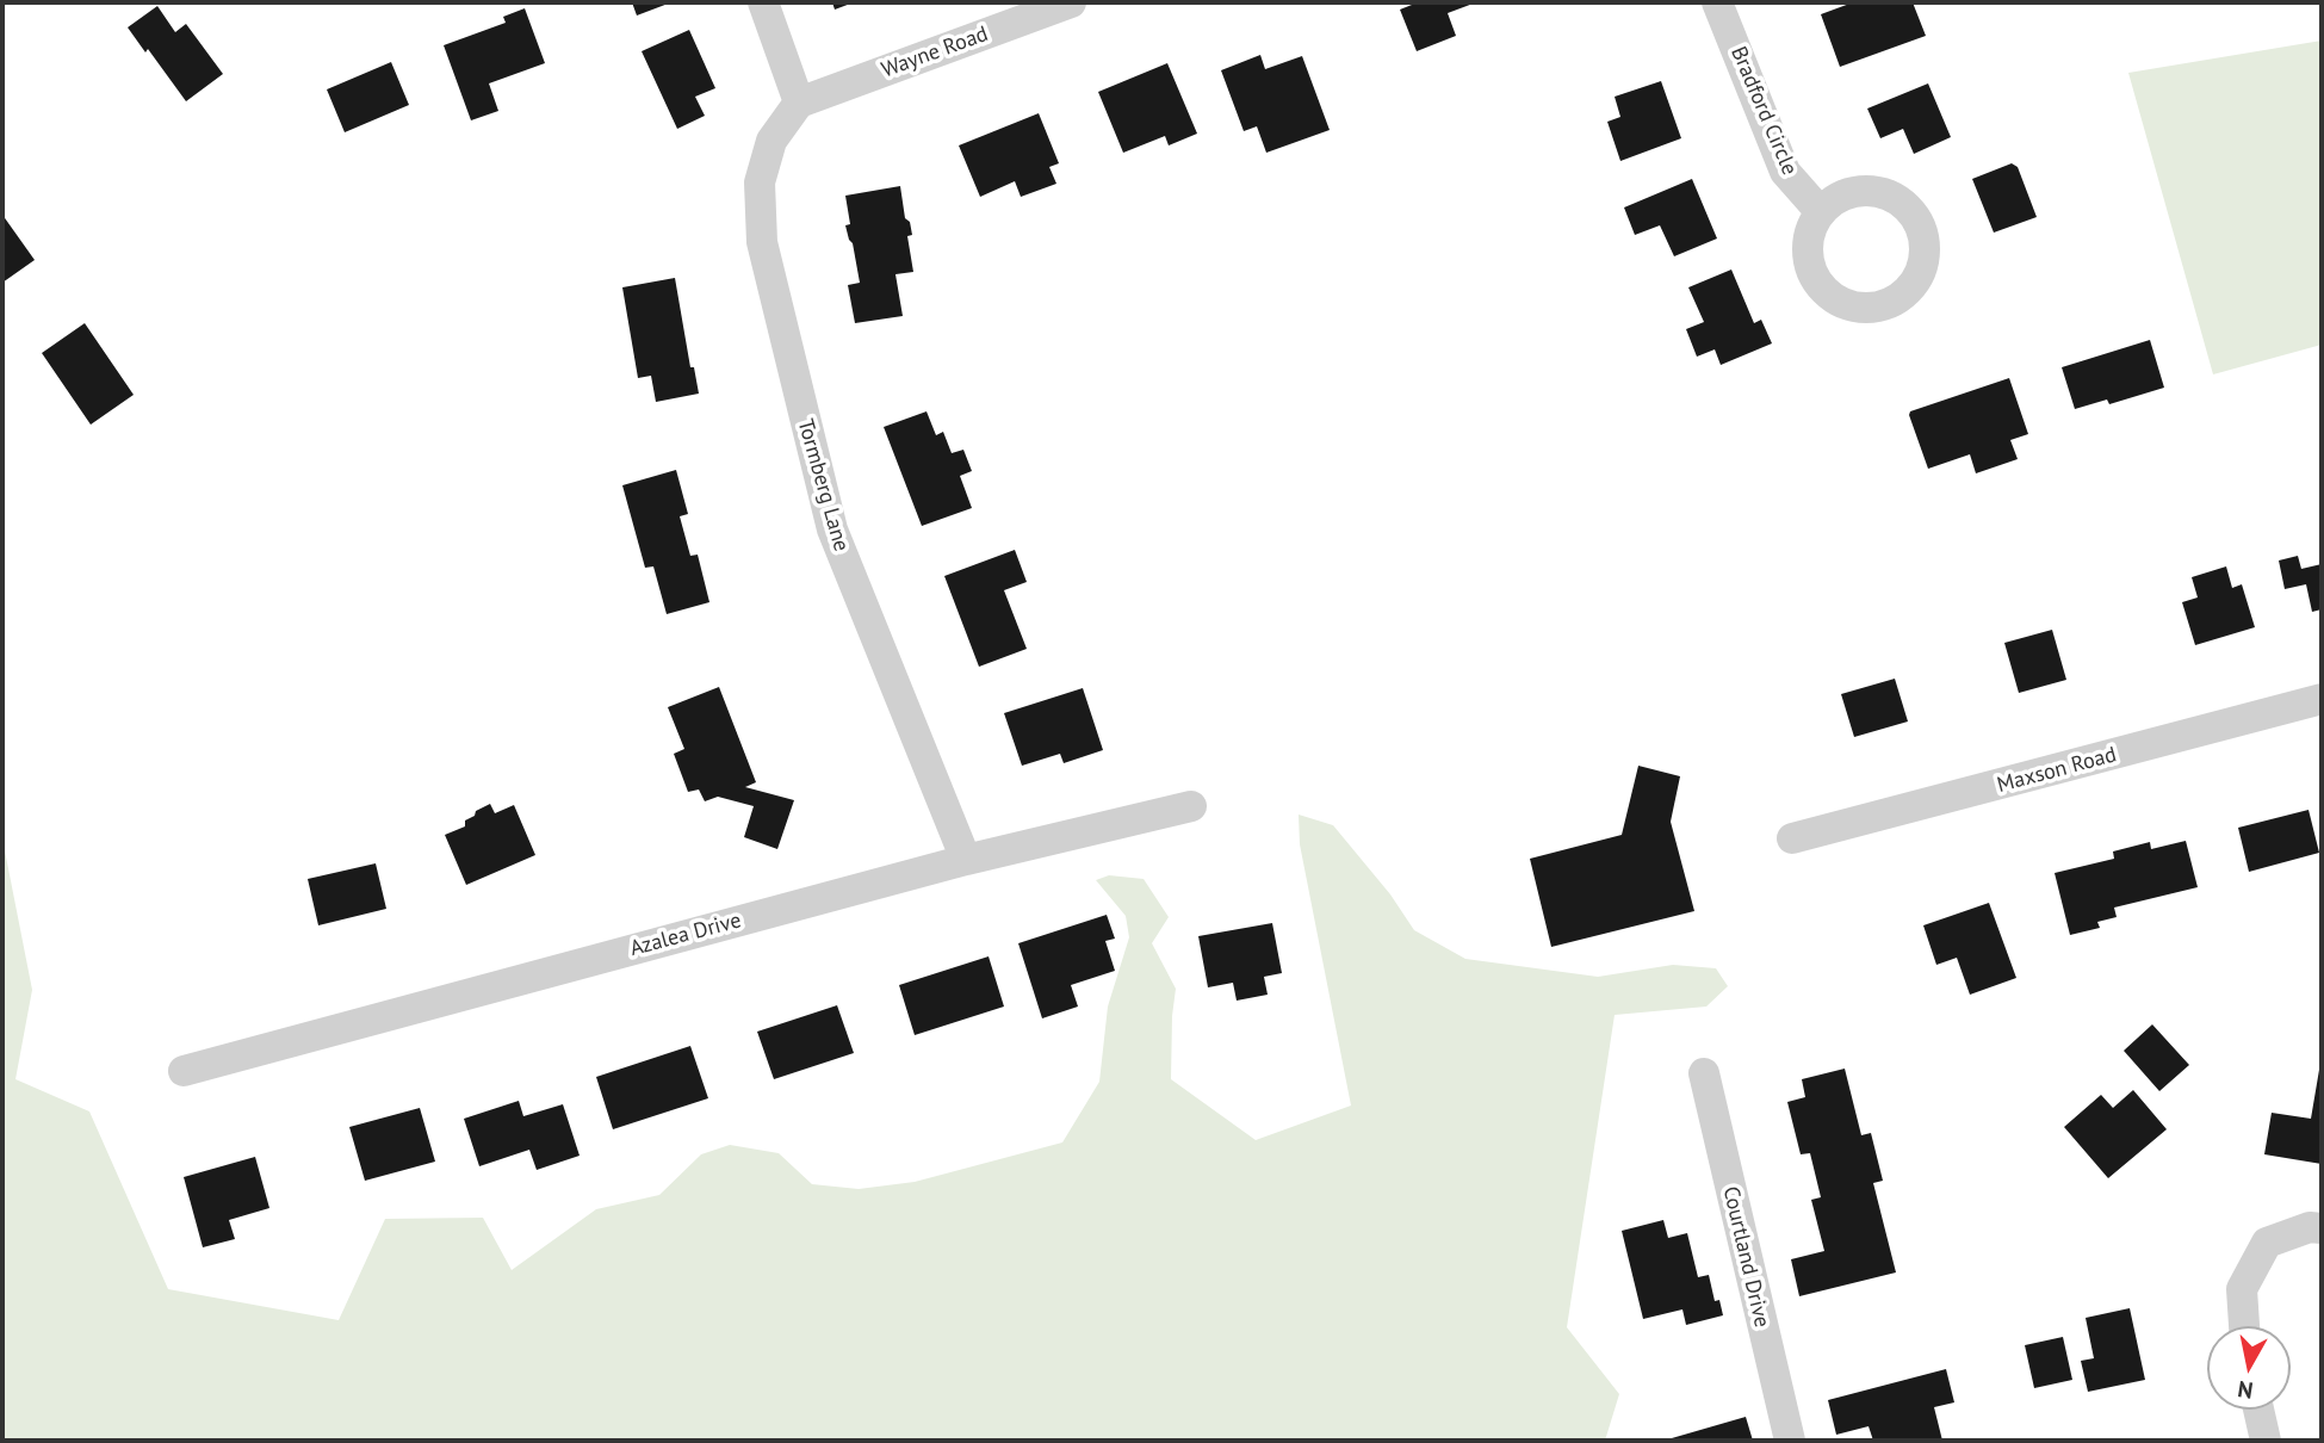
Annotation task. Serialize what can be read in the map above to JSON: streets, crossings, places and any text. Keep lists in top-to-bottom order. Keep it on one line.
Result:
{"streets":{"street":["Wayne Road","Bradford Circle","Tormberg Lane","Maxson Road","Azalea Drive","Courtland Drive"]},"crossings":[["Wayne Road","Tormberg Lane"],["Tormberg Lane","Azalea Drive"]],"north":"bottom"}
